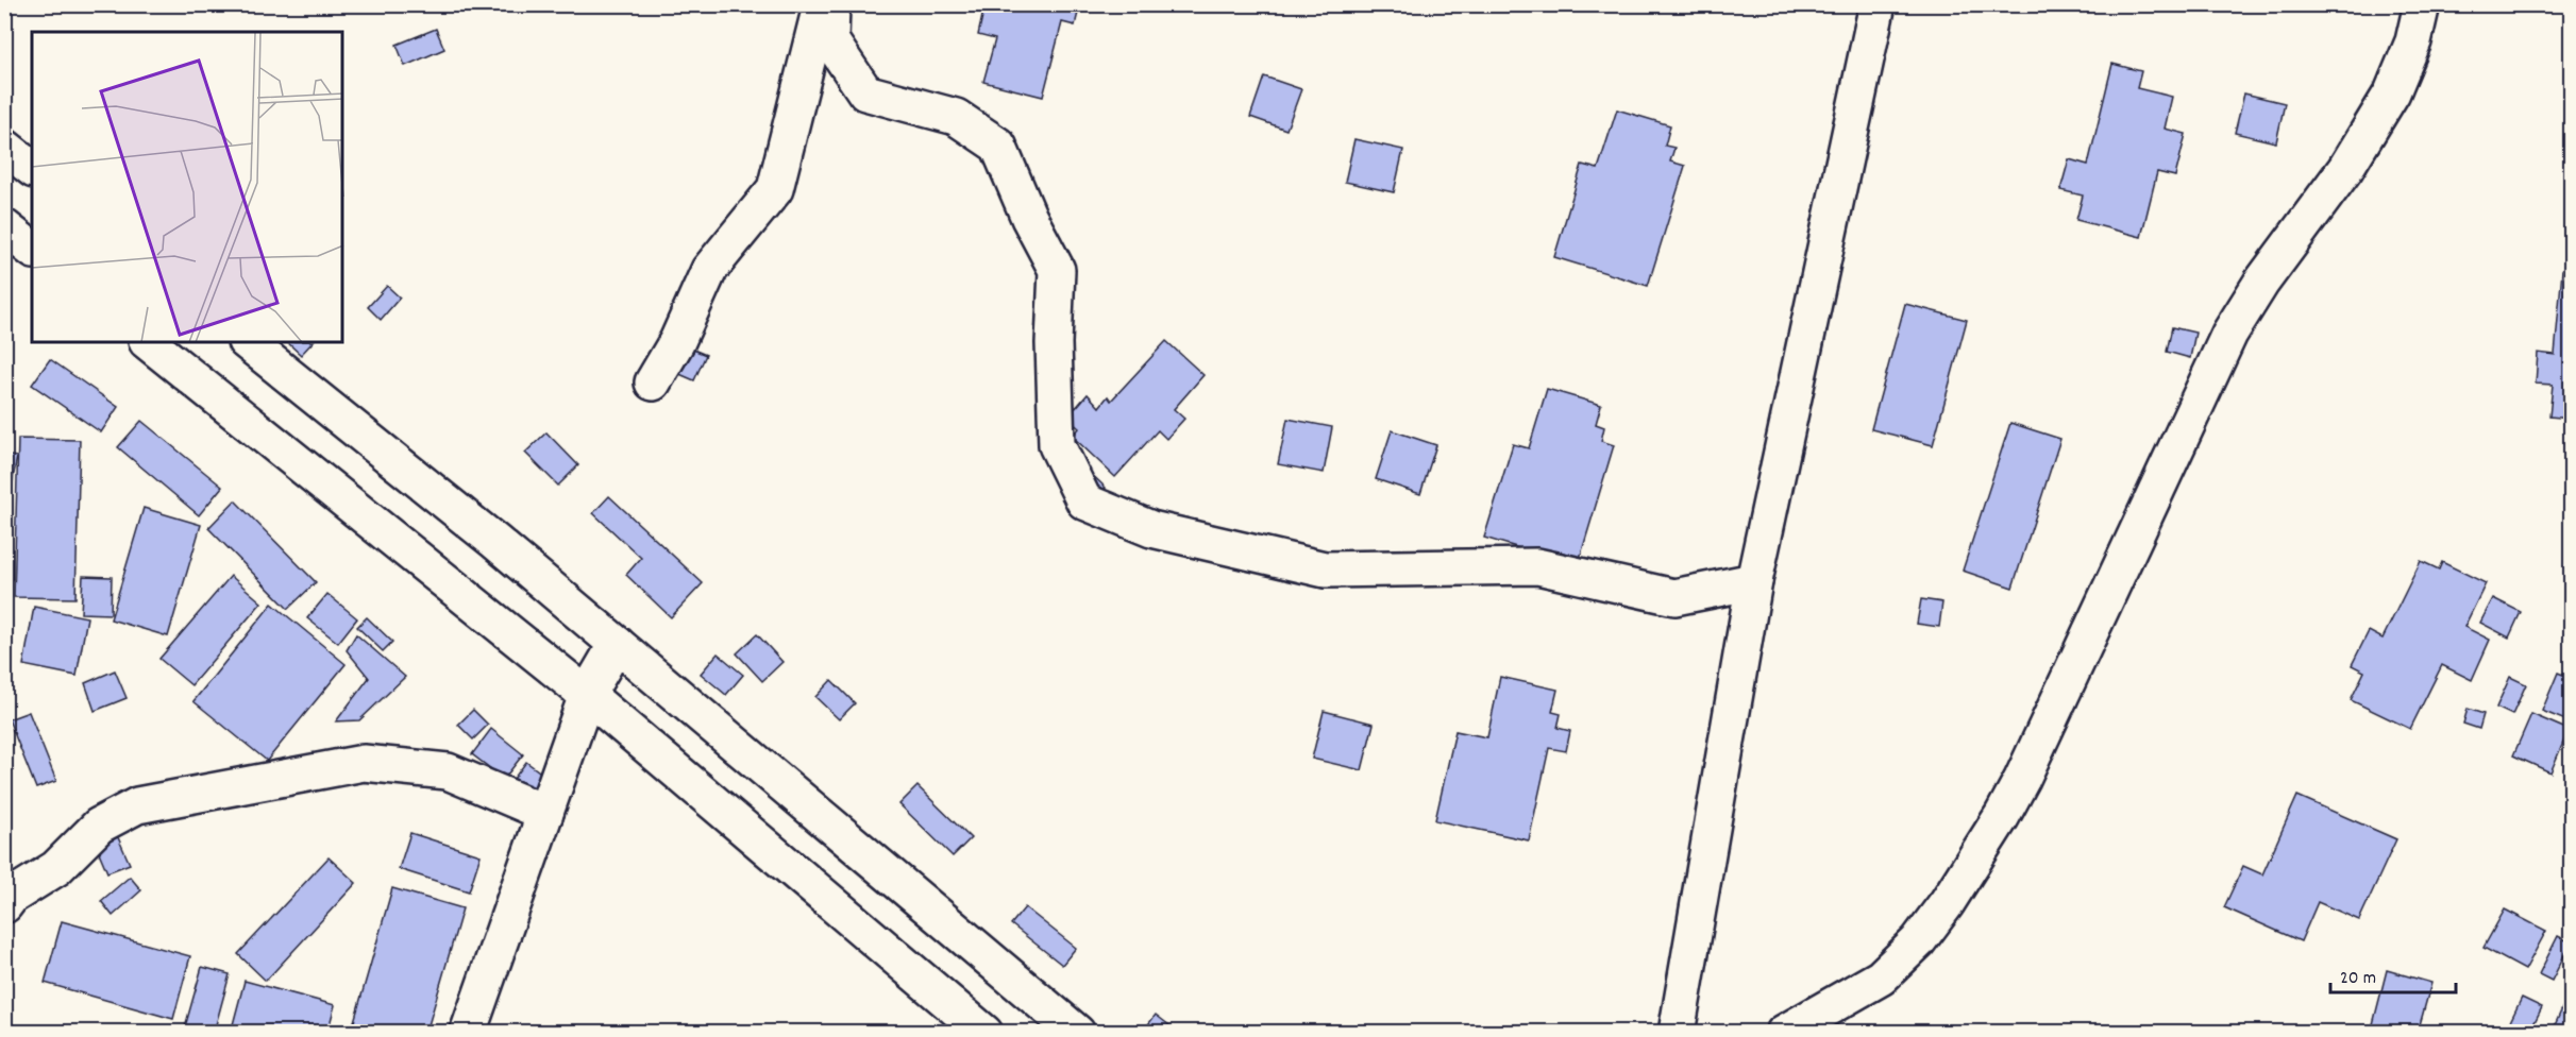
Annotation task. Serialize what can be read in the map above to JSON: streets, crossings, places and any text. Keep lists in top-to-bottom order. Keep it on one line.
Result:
{"scale_bar":"20 m"}
